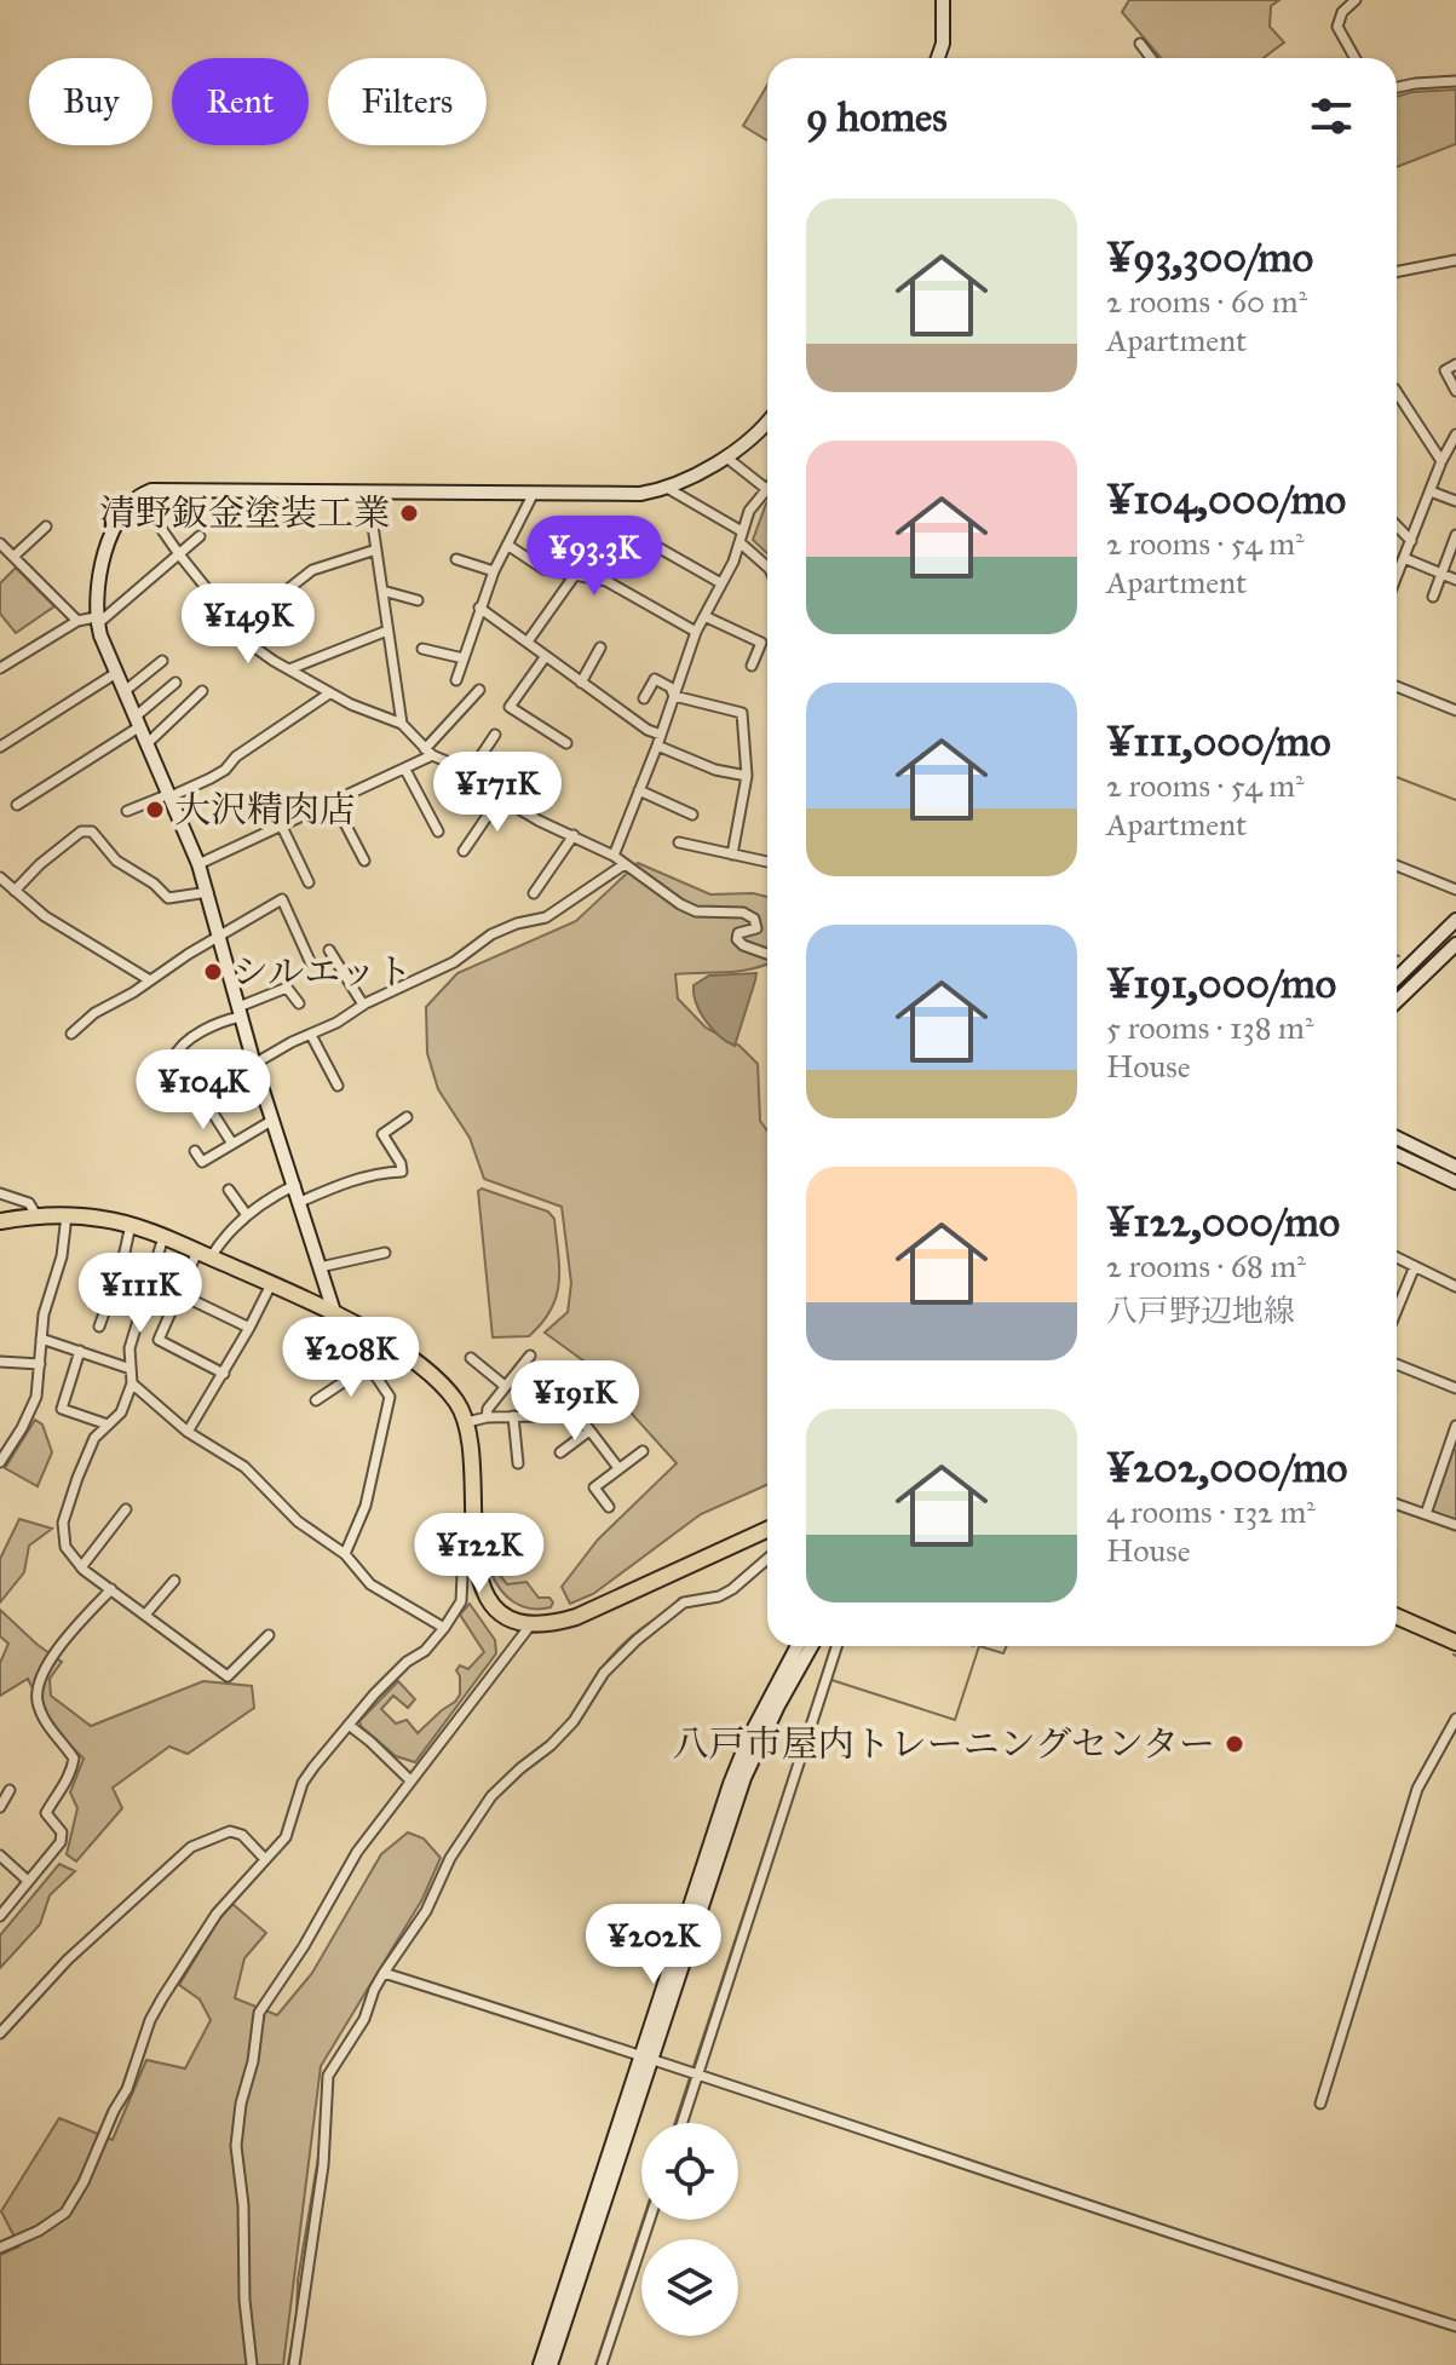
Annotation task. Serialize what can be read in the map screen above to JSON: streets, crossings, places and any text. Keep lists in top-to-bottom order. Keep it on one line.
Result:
{"places":["清野鈑金塗装工業","大沢精肉店","シルエット","八戸市屋内トレーニングセンター"],"page":{"chip":["Buy","Rent","Filters"],"heading":"9 homes","list":[{"name":"¥93,300/mo","note":"2 rooms · 60 m² · Apartment"},{"name":"¥104,000/mo","note":"2 rooms · 54 m² · Apartment"},{"name":"¥111,000/mo","note":"2 rooms · 54 m² · Apartment"},{"name":"¥191,000/mo","note":"5 rooms · 138 m² · House"},{"name":"¥122,000/mo","note":"2 rooms · 68 m² · 八戸野辺地線"},{"name":"¥202,000/mo","note":"4 rooms · 132 m² · House"}],"price":["¥93.3K","¥149K","¥171K","¥104K","¥111K","¥208K","¥191K","¥122K","¥202K"]}}
